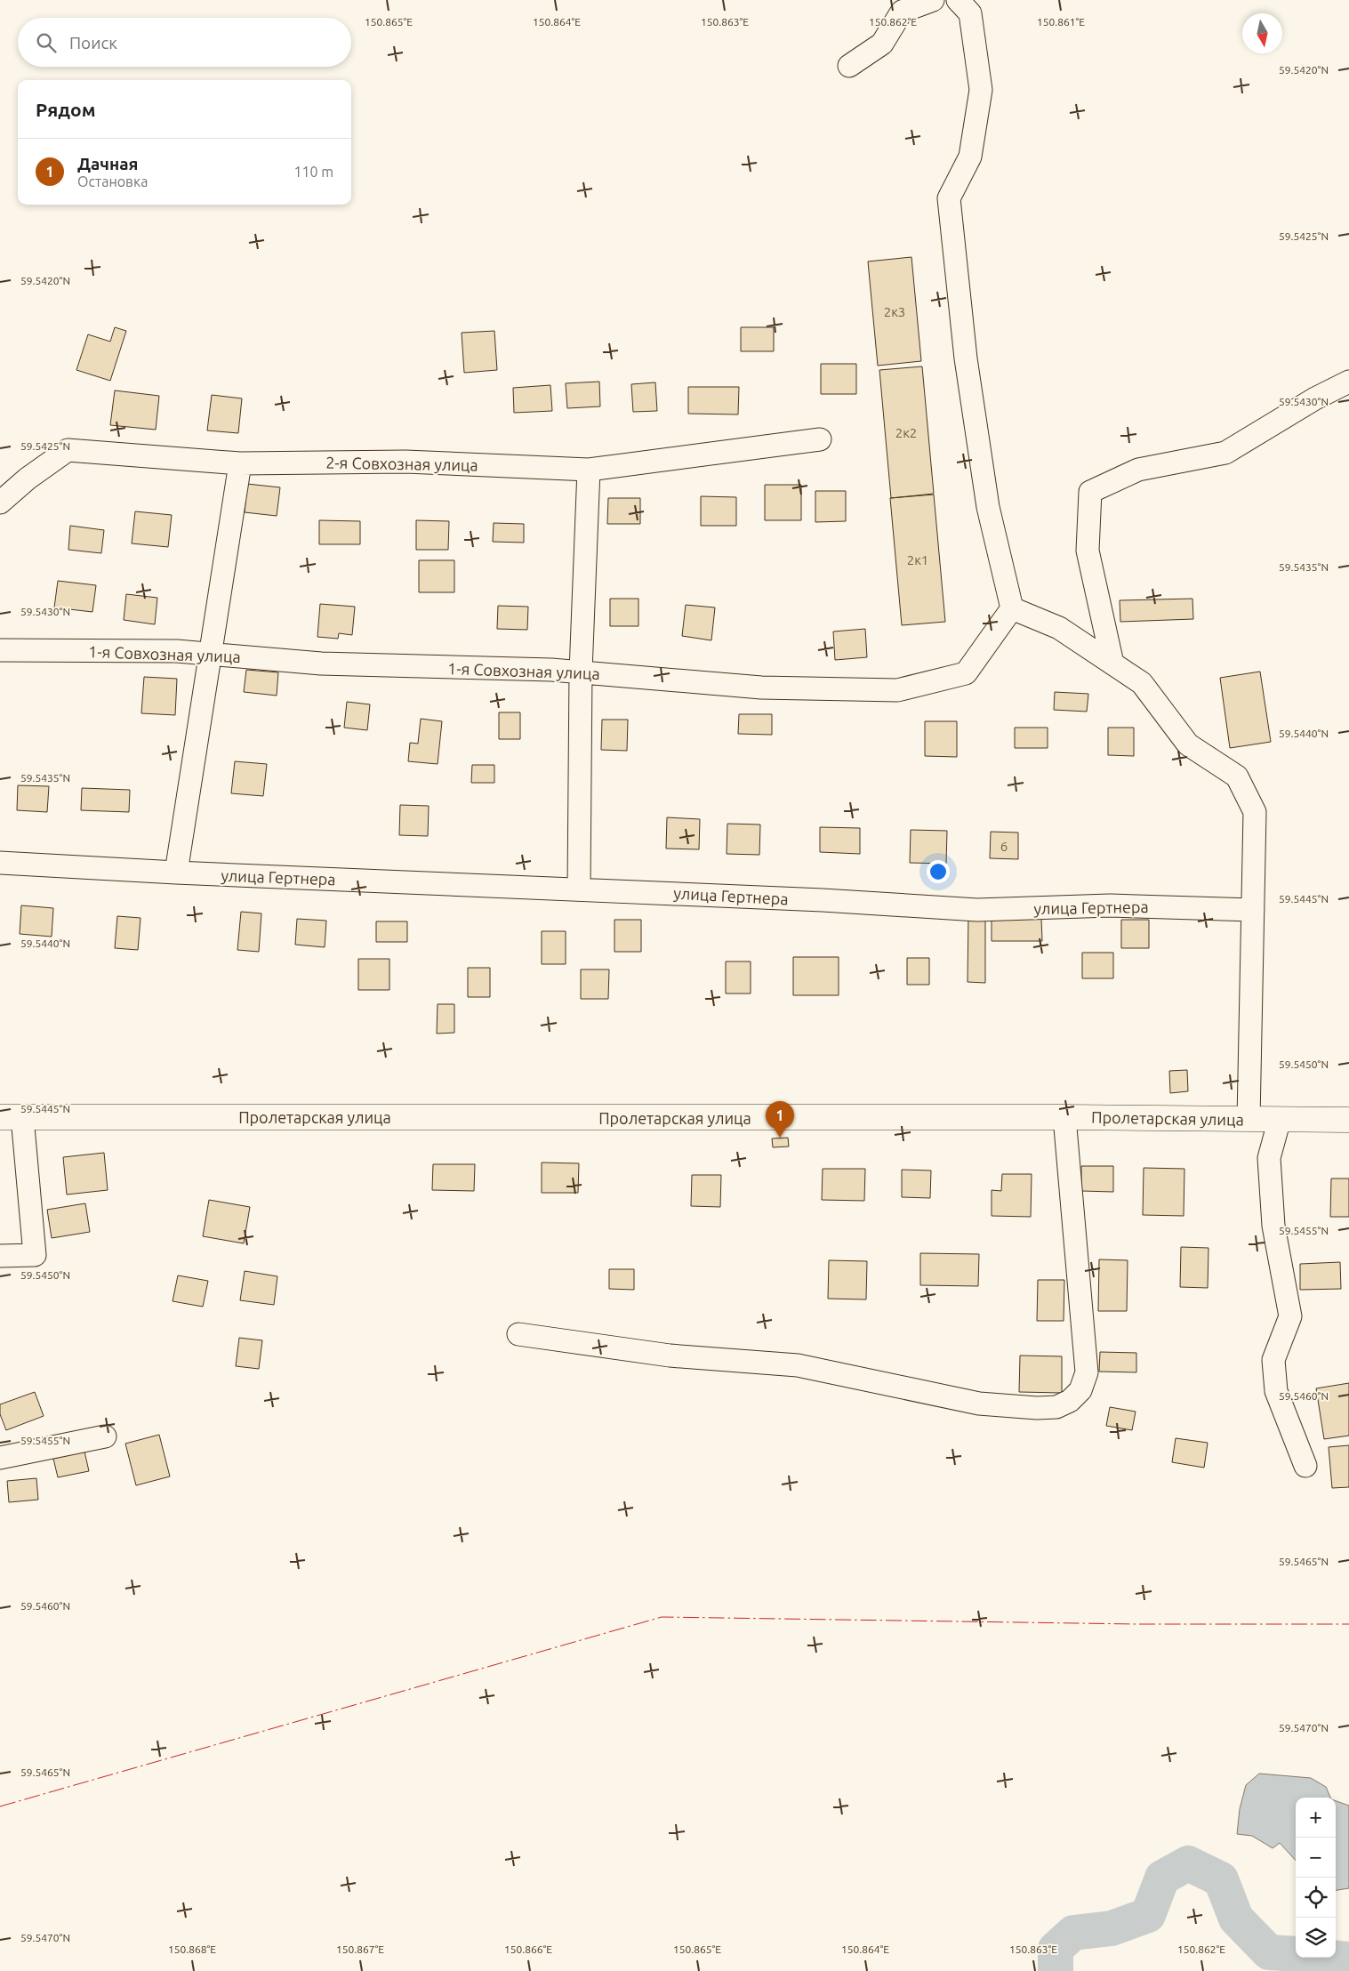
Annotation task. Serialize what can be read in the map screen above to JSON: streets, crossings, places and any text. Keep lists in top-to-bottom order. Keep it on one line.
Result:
{"streets":{"main road":["Пролетарская улица"],"street":["2-я Совхозная улица","1-я Совхозная улица","улица Гертнера"]},"house_numbers":["2к3","2к2","2к1","6"],"north":"bottom","page":{"search":"Поиск","heading":"Рядом","list":[{"mark":"1","name":"Дачная","note":"Остановка","value":"110 m"}],"pins":"1","map_buttons":["+","−"]},"coordinates":["150.865°E","150.864°E","150.863°E","150.862°E","150.861°E","59.5420°N","59.5425°N","59.5430°N","59.5435°N","59.5440°N","59.5445°N","59.5450°N","59.5455°N","59.5460°N","59.5465°N","59.5470°N","150.868°E","150.867°E","150.866°E"]}
